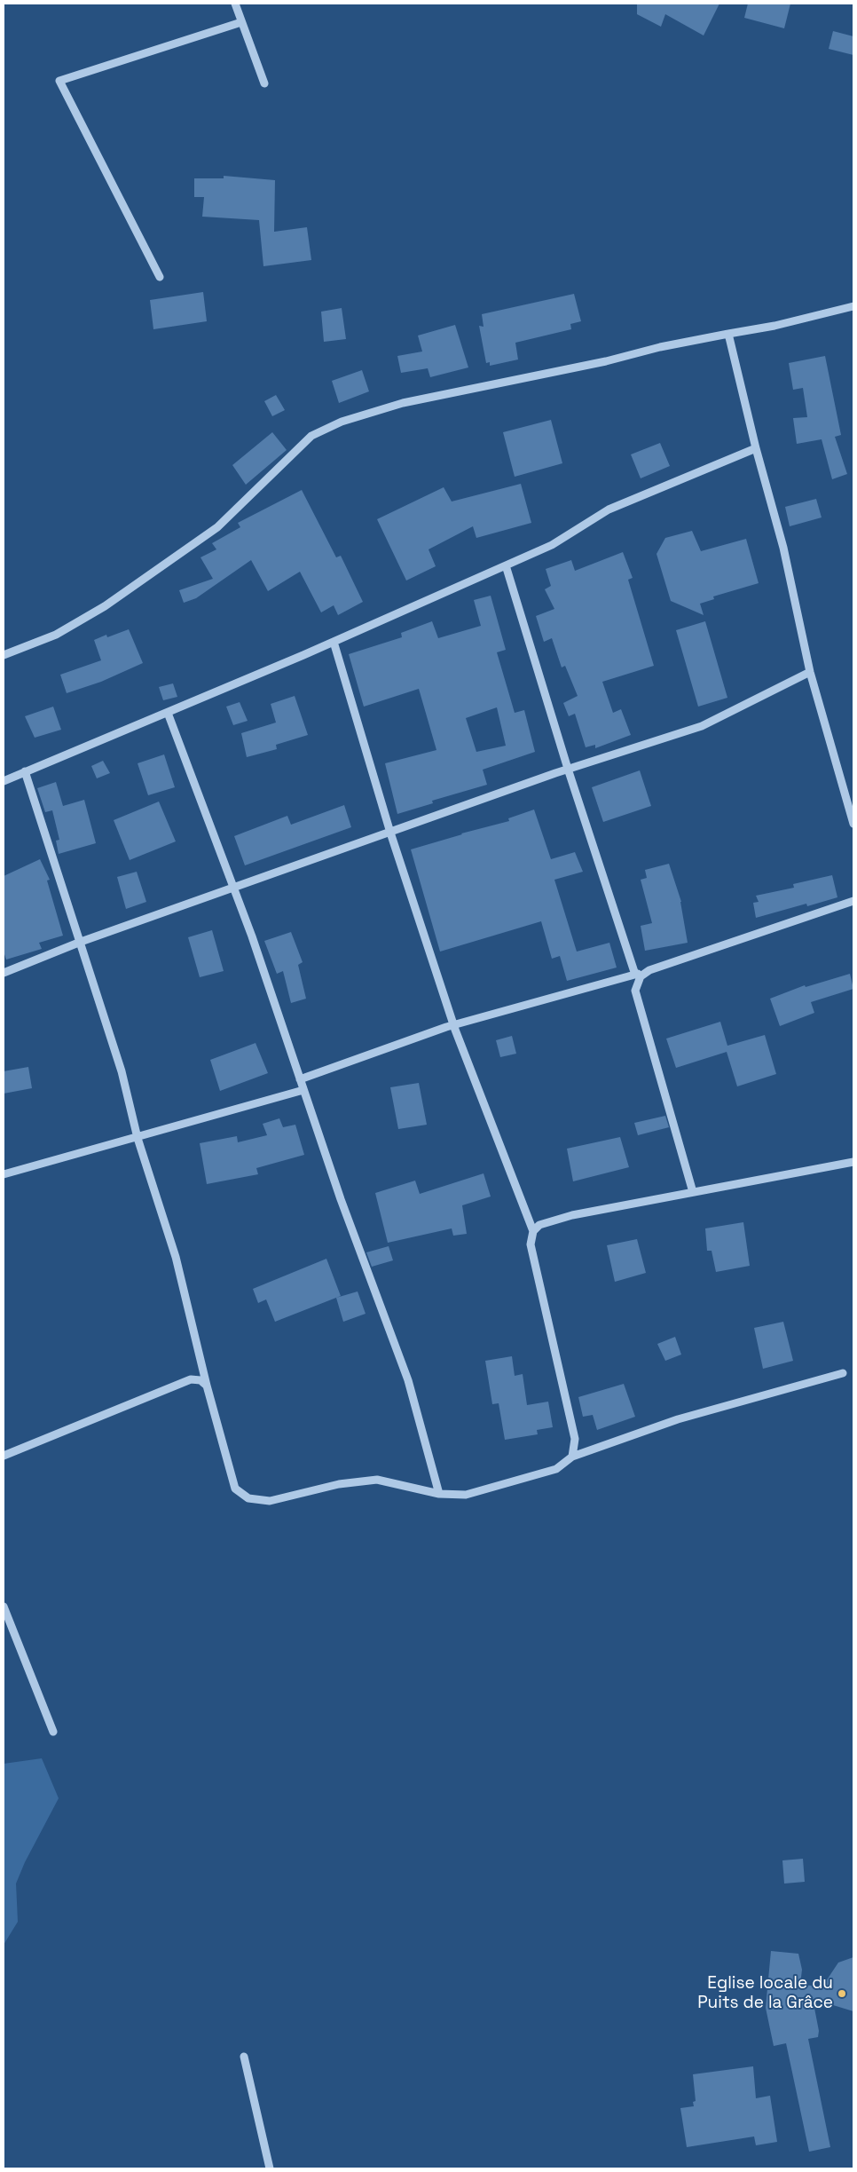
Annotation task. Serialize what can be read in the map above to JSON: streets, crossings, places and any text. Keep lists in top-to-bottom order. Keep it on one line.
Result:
{"places":["Eglise locale du Puits de la Grâce"]}
